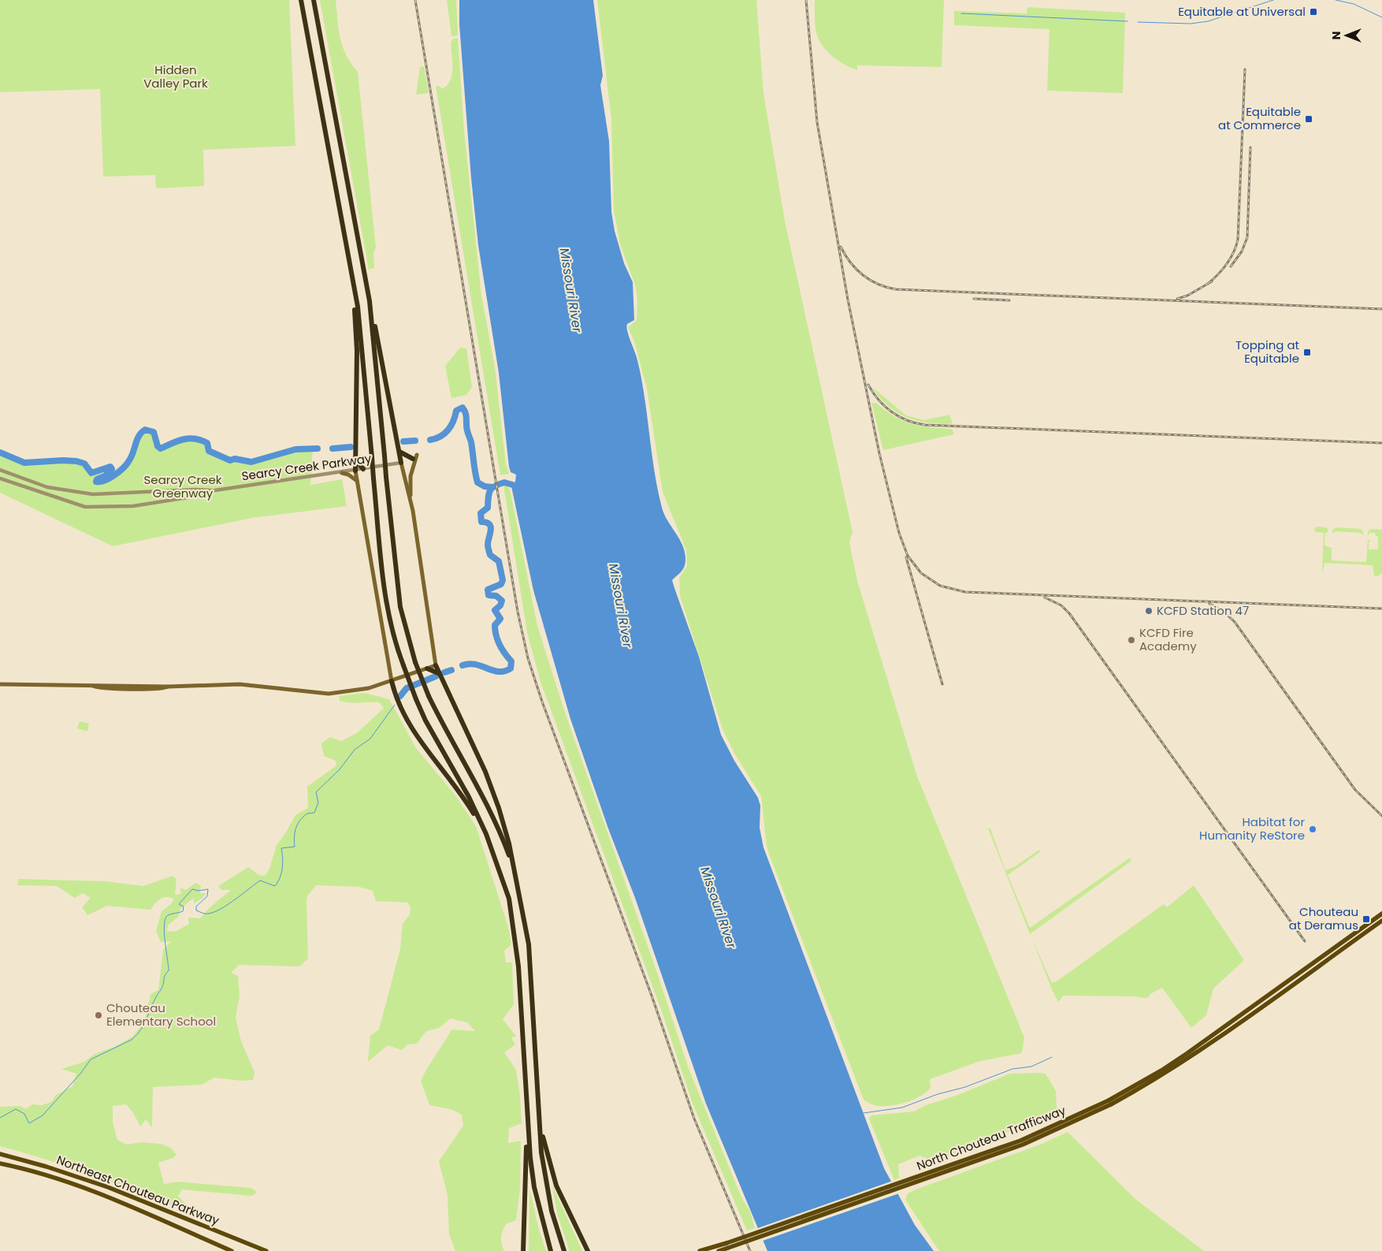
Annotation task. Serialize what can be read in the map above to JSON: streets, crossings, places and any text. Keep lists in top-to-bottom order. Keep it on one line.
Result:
{"streets":{"main road":["North Chouteau Trafficway","Northeast Chouteau Parkway"],"street":["Searcy Creek Parkway"]},"water":["Missouri River"],"parks":["Hidden Valley Park","Searcy Creek Greenway"],"places":{"transit":["Equitable at Universal","Equitable at Commerce","Topping at Equitable","Chouteau at Deramus"],"other":["KCFD Station 47","KCFD Fire Academy","Habitat for Humanity ReStore","Chouteau Elementary School"]},"north":"left"}
